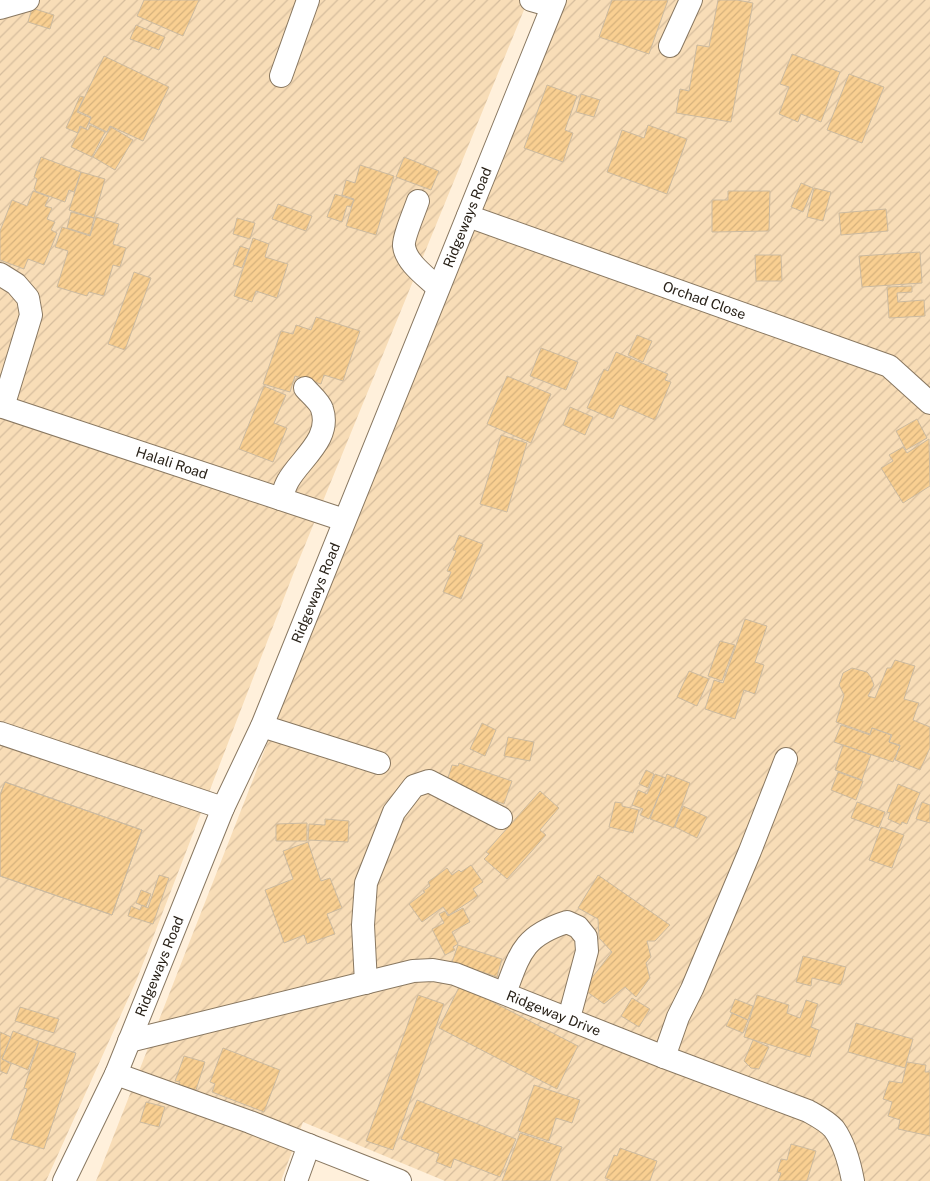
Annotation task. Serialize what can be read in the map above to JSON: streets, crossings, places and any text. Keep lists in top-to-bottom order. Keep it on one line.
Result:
{"streets":{"street":["Ridgeways Road","Orchad Close","Halali Road","Ridgeway Drive"]},"crossings":[["Ridgeways Road","Orchad Close"],["Ridgeways Road","Halali Road"],["Ridgeways Road","Ridgeway Drive"]]}
